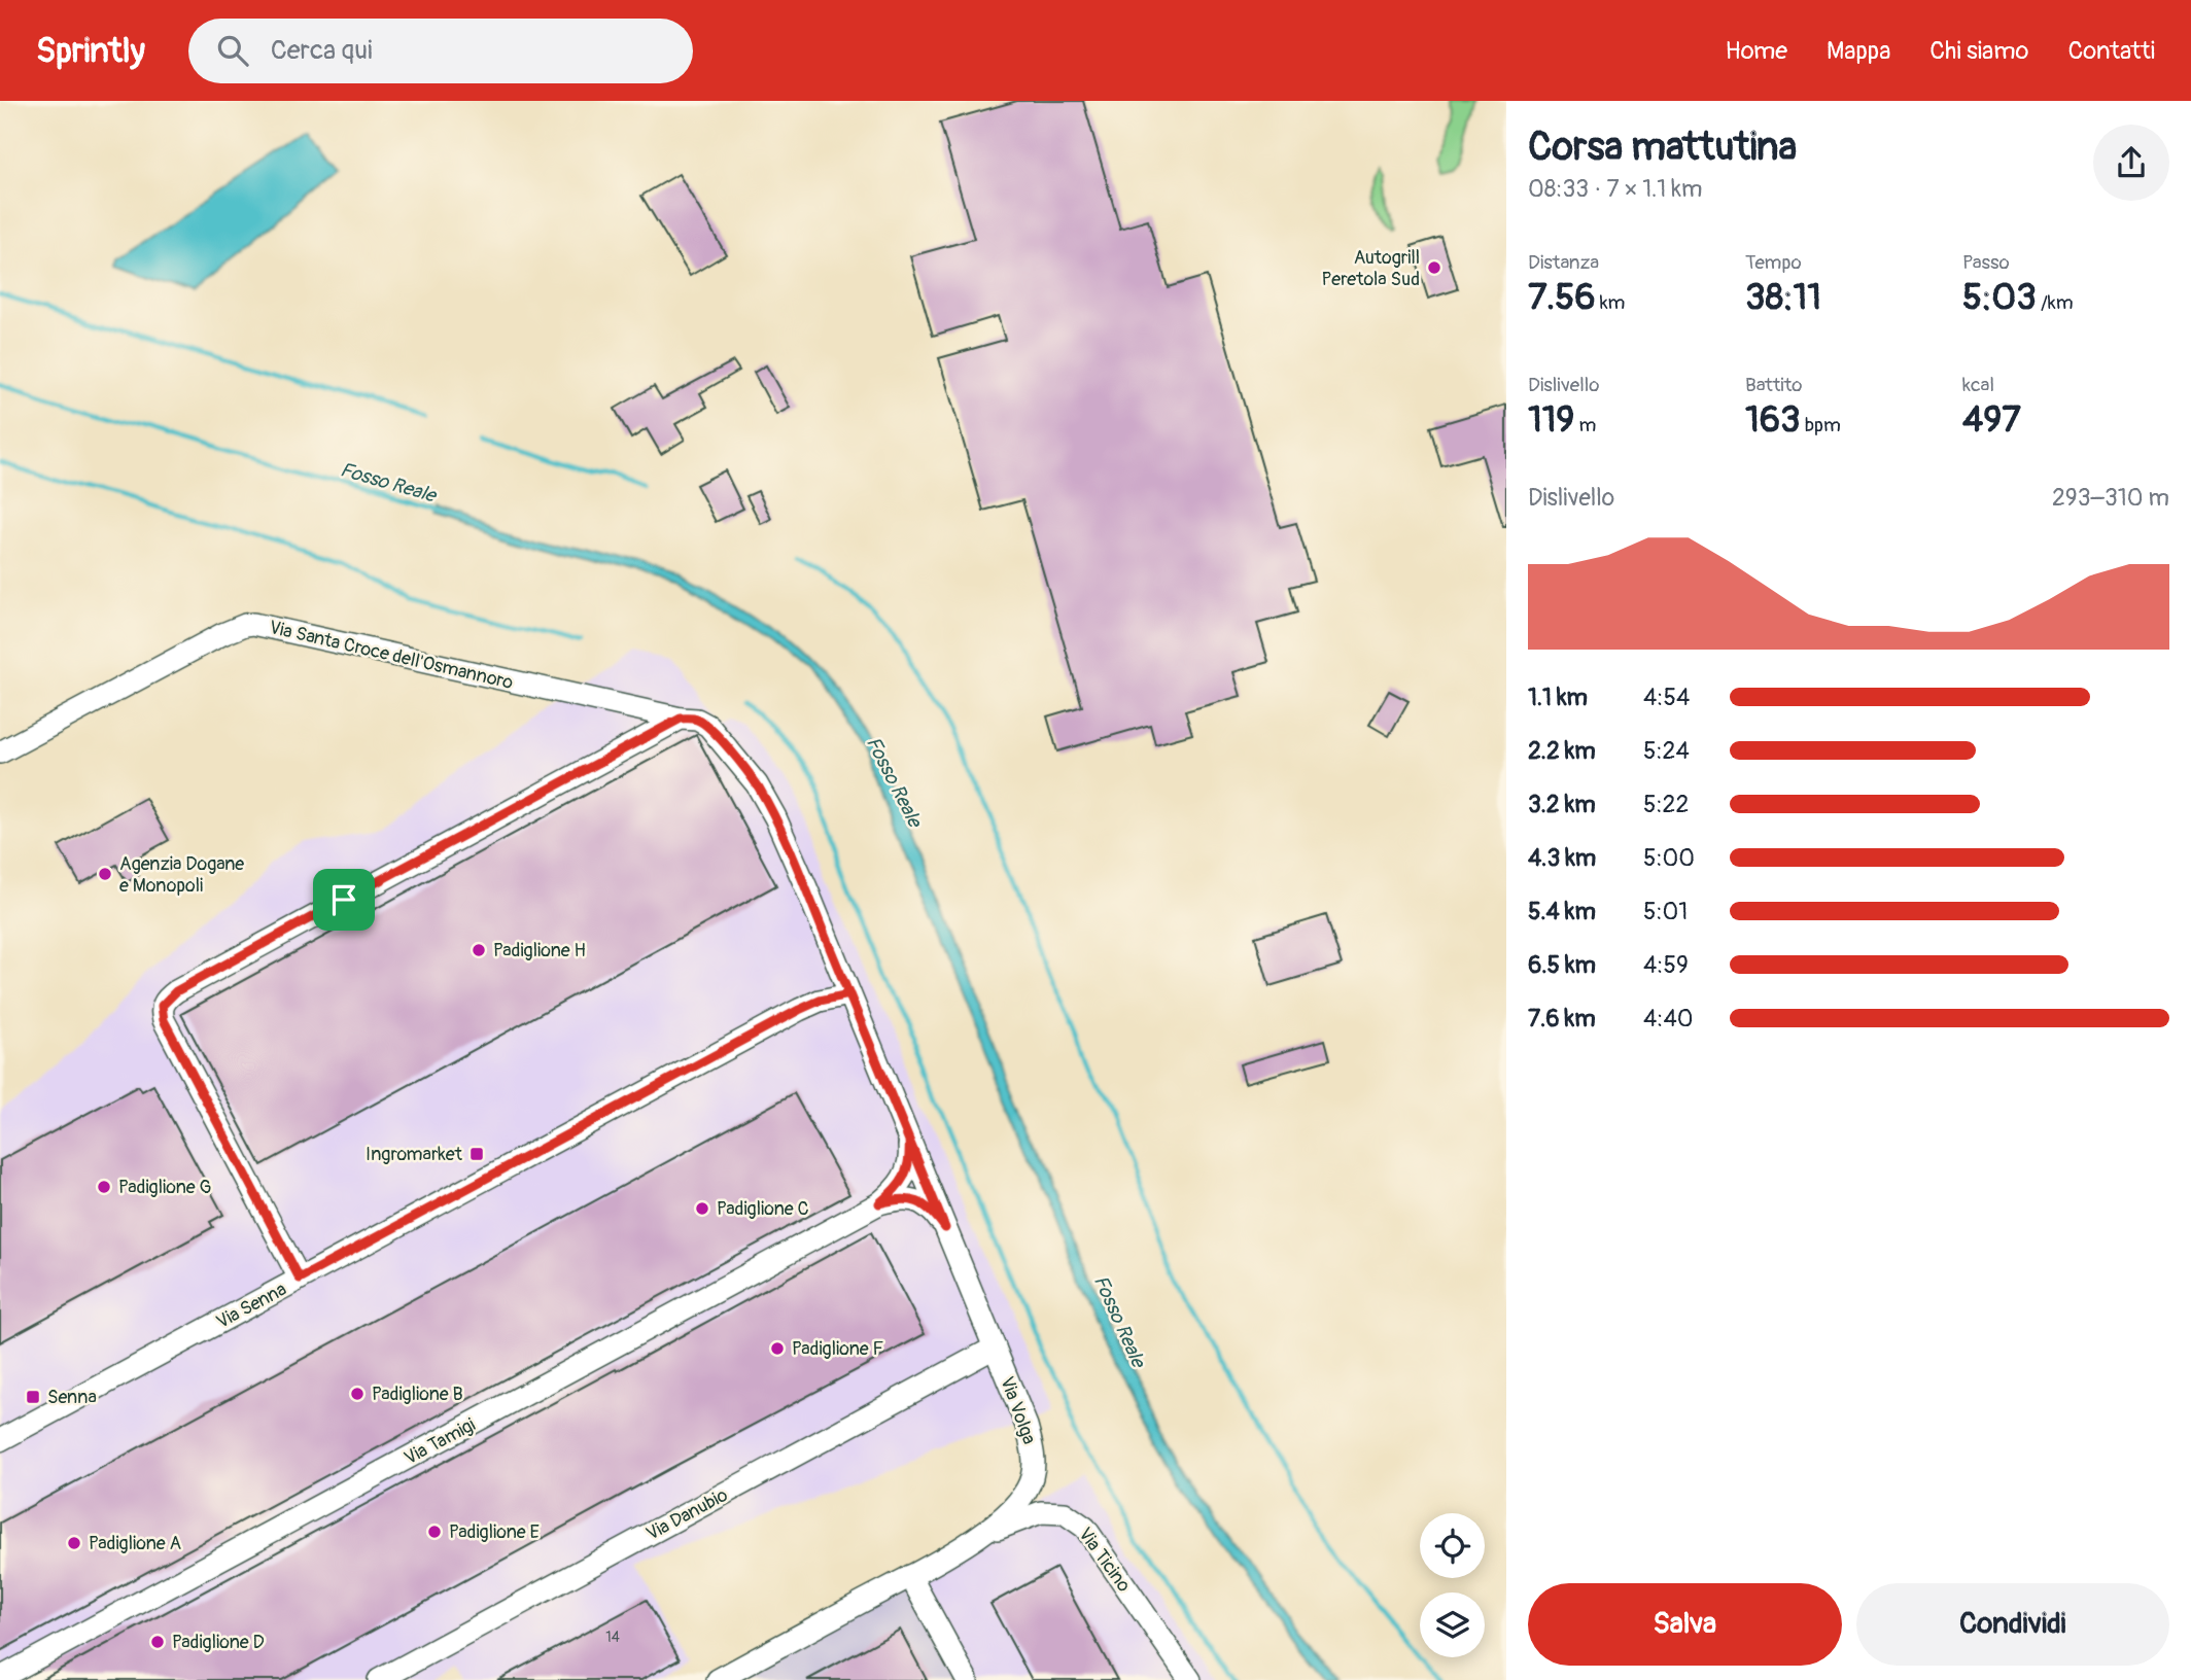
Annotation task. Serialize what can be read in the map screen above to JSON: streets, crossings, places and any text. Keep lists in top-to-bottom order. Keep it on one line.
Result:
{"streets":{"street":["Via Santa Croce dell'Osmannoro","Via Senna","Via Volga","Via Tamigi","Via Danubio","Via Ticino"]},"crossings":[["Via Santa Croce dell'Osmannoro","Via Senna"],["Via Santa Croce dell'Osmannoro","Via Volga"],["Via Senna","Via Volga"],["Via Volga","Via Tamigi"],["Via Volga","Via Danubio"],["Via Volga","Via Ticino"]],"water":["Fosso Reale"],"places":{"other":["Autogrill Peretola Sud","Agenzia Dogane e Monopoli","Padiglione H","Padiglione G","Padiglione C","Padiglione F","Padiglione B","Padiglione E","Padiglione A","Padiglione D"],"transit":["Ingromarket","Senna"]},"house_numbers":["14"],"page":{"header":"Sprintly","search":"Cerca qui","nav":["Home","Mappa","Chi siamo","Contatti"],"heading":["Corsa mattutina","08:33 · 7 × 1.1 km"],"stats":[["Distanza","7.56 km"],["Tempo","38:11"],["Passo","5:03 /km"],["Dislivello","119 m"],["Battito","163 bpm"],["kcal","497"]],"chart":["Dislivello","293–310 m"],"list":[{"name":"1.1 km","note":"4:54"},{"name":"2.2 km","note":"5:24"},{"name":"3.2 km","note":"5:22"},{"name":"4.3 km","note":"5:00"},{"name":"5.4 km","note":"5:01"},{"name":"6.5 km","note":"4:59"},{"name":"7.6 km","note":"4:40"}],"buttons":["Salva","Condividi"]}}
